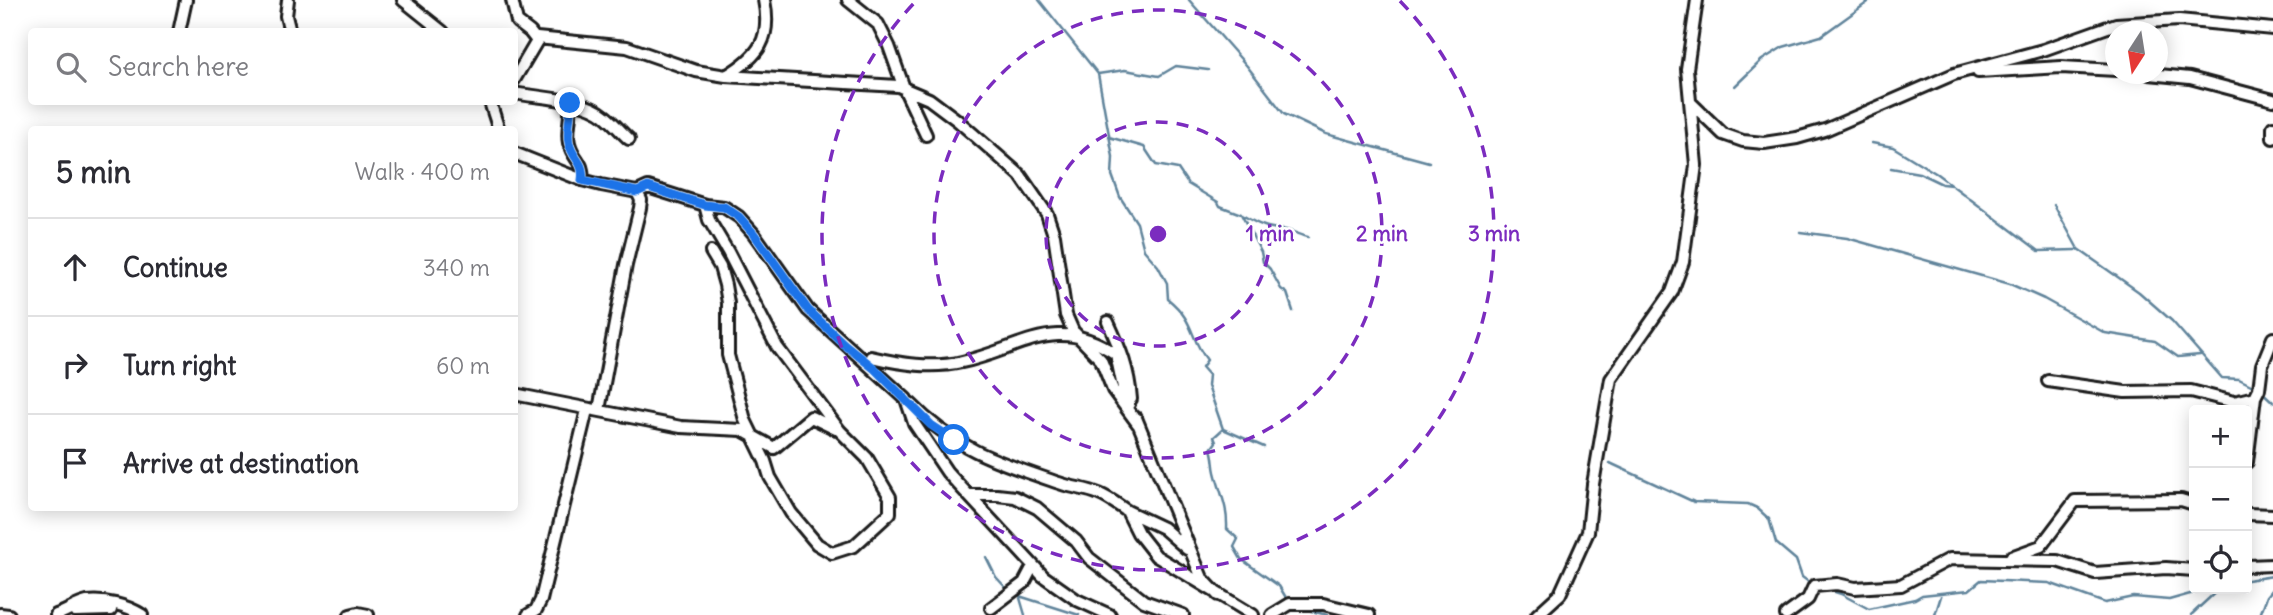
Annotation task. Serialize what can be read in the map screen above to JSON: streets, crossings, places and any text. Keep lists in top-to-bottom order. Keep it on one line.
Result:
{"north":"bottom","page":{"search":"Search here","heading":["5 min","Walk · 400 m"],"list":[["Continue","340 m"],["Turn right","60 m"],"Arrive at destination"],"map_buttons":["+","−"]},"rings":["1 min","2 min","3 min"]}
